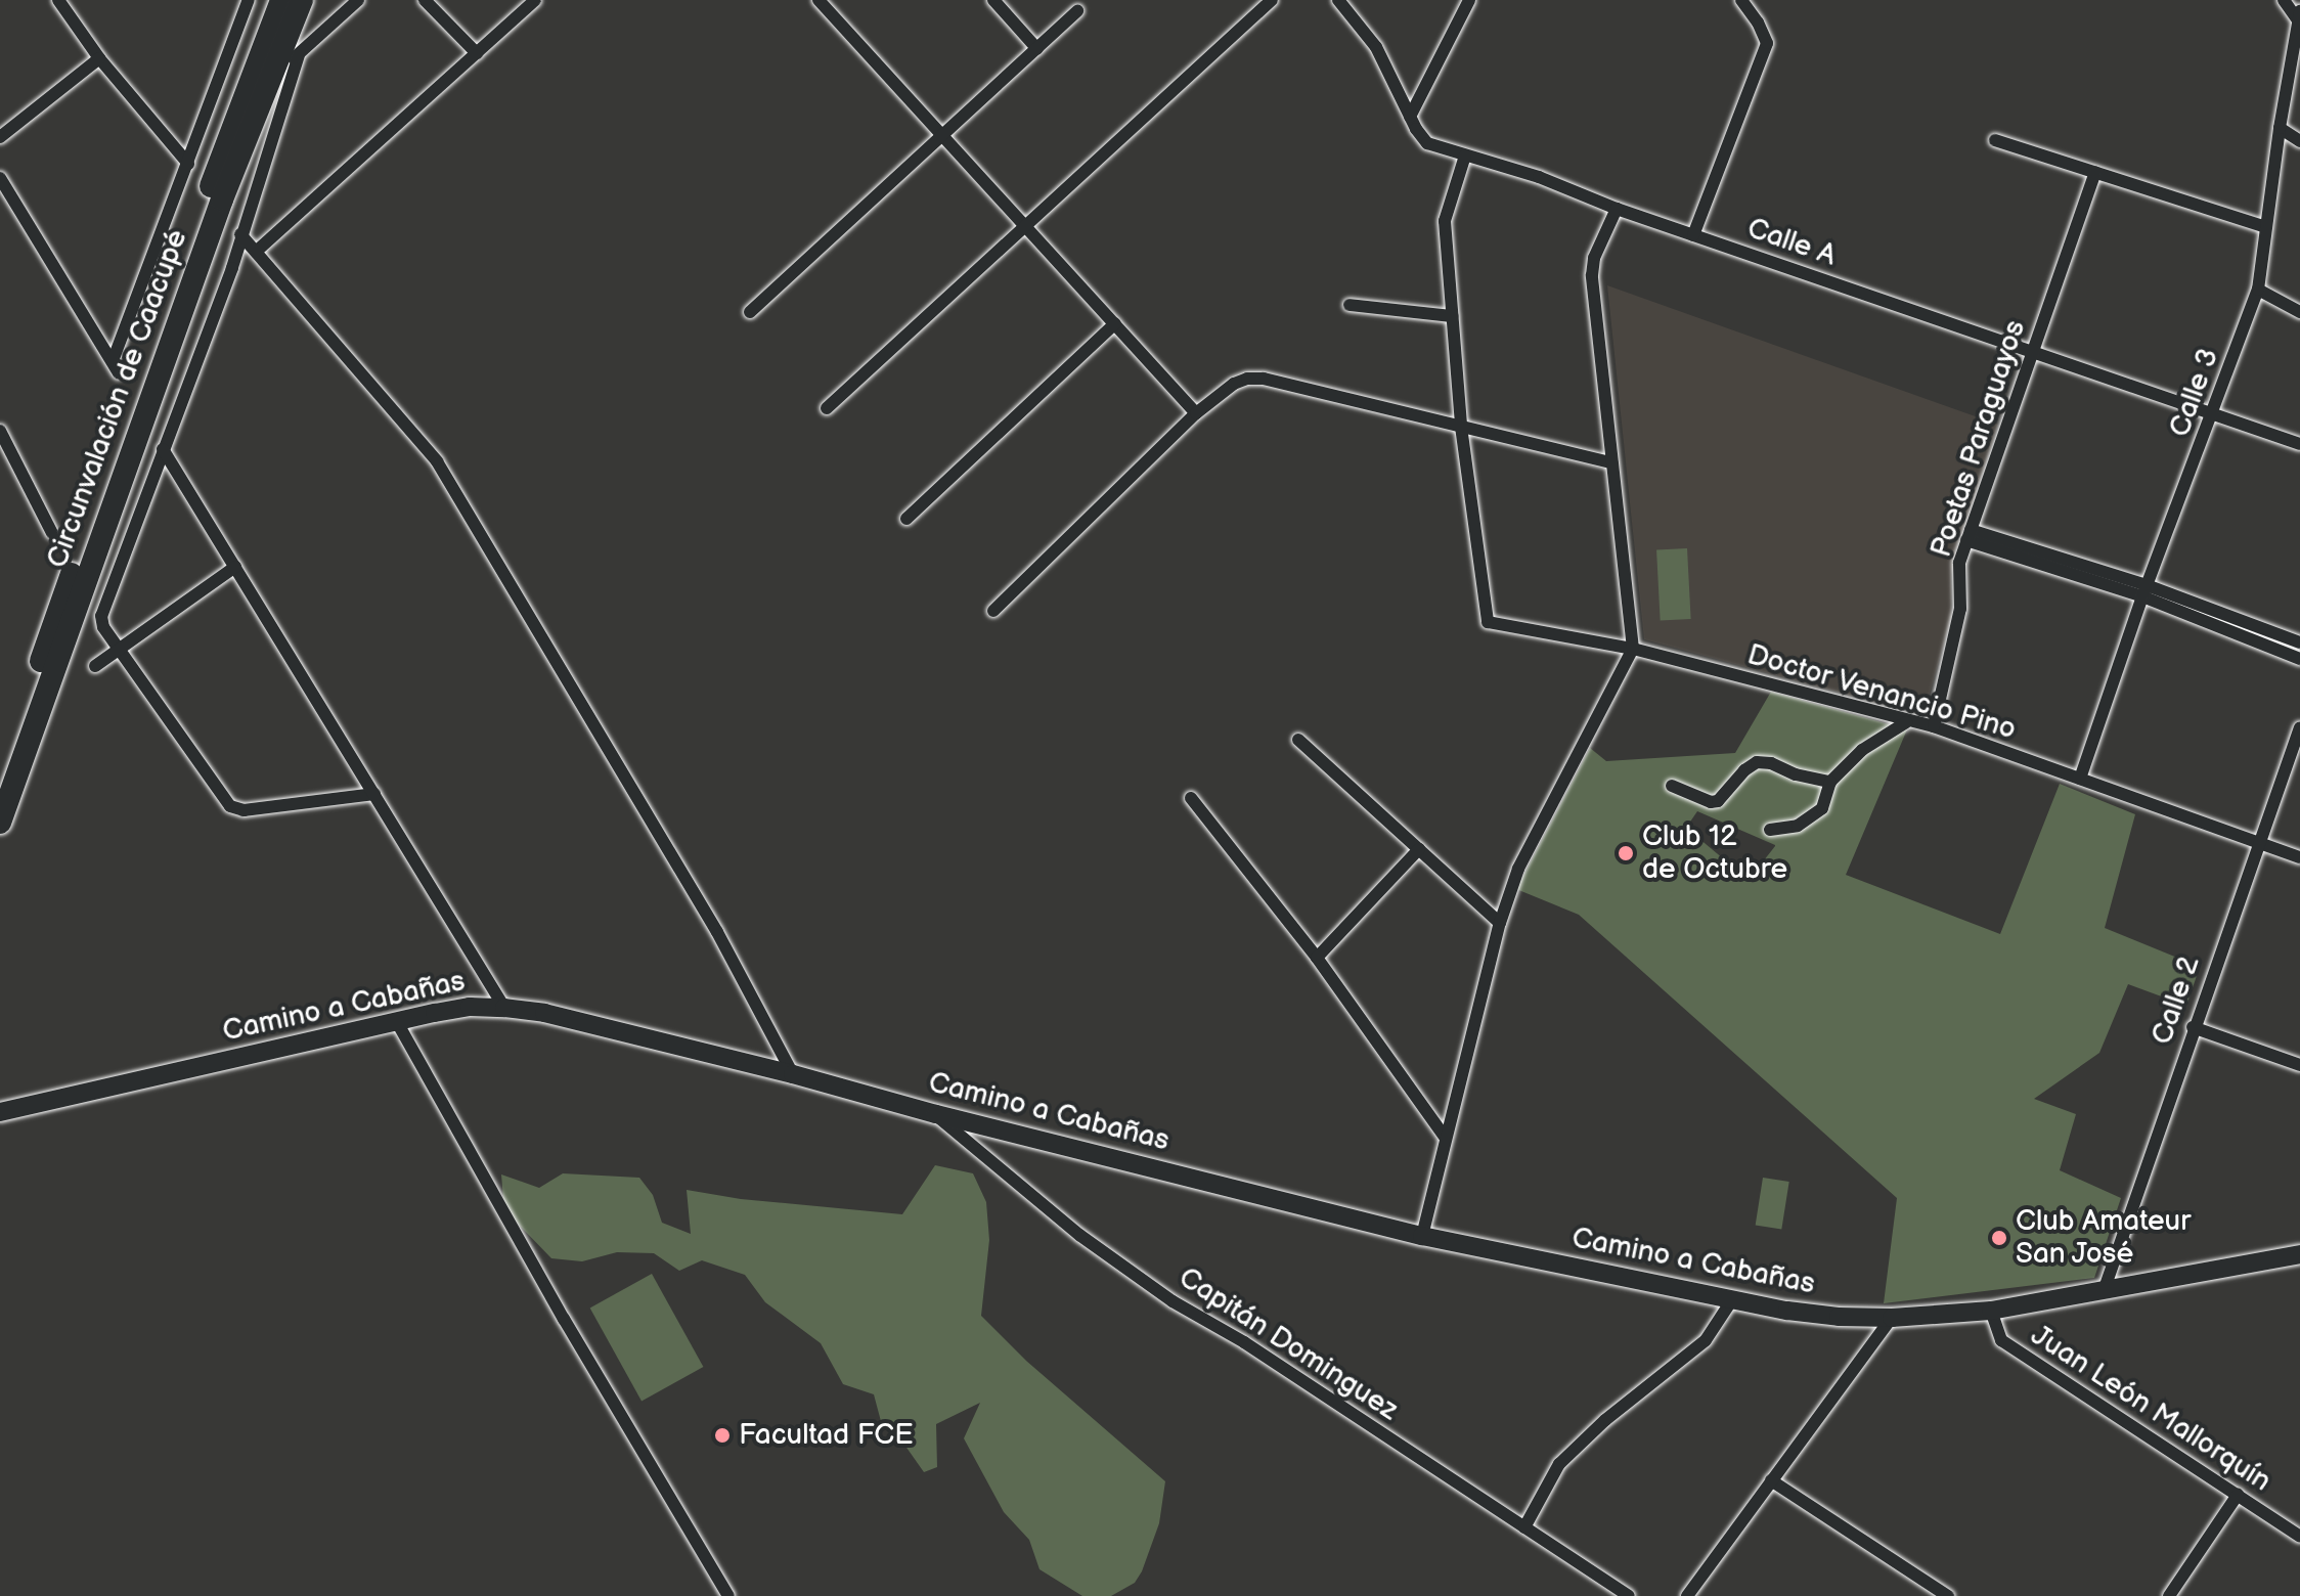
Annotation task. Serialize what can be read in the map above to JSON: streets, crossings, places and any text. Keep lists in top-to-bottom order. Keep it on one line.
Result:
{"streets":{"highway":["Circunvalación de Caacupé"],"street":["Calle A","Calle 3","Poetas Paraguayos","Doctor Venancio Pino","Calle 2","Camino a Cabañas","Capitán Dominguez","Juan León Mallorquín"]},"crossings":[["Calle A","Calle 3"],["Calle A","Poetas Paraguayos"],["Calle 3","Doctor Venancio Pino"],["Poetas Paraguayos","Doctor Venancio Pino"],["Doctor Venancio Pino","Calle 2"],["Calle 2","Camino a Cabañas"],["Camino a Cabañas","Capitán Dominguez"],["Camino a Cabañas","Juan León Mallorquín"]],"places":["Club 12 de Octubre","Club Amateur San José","Facultad FCE"]}
